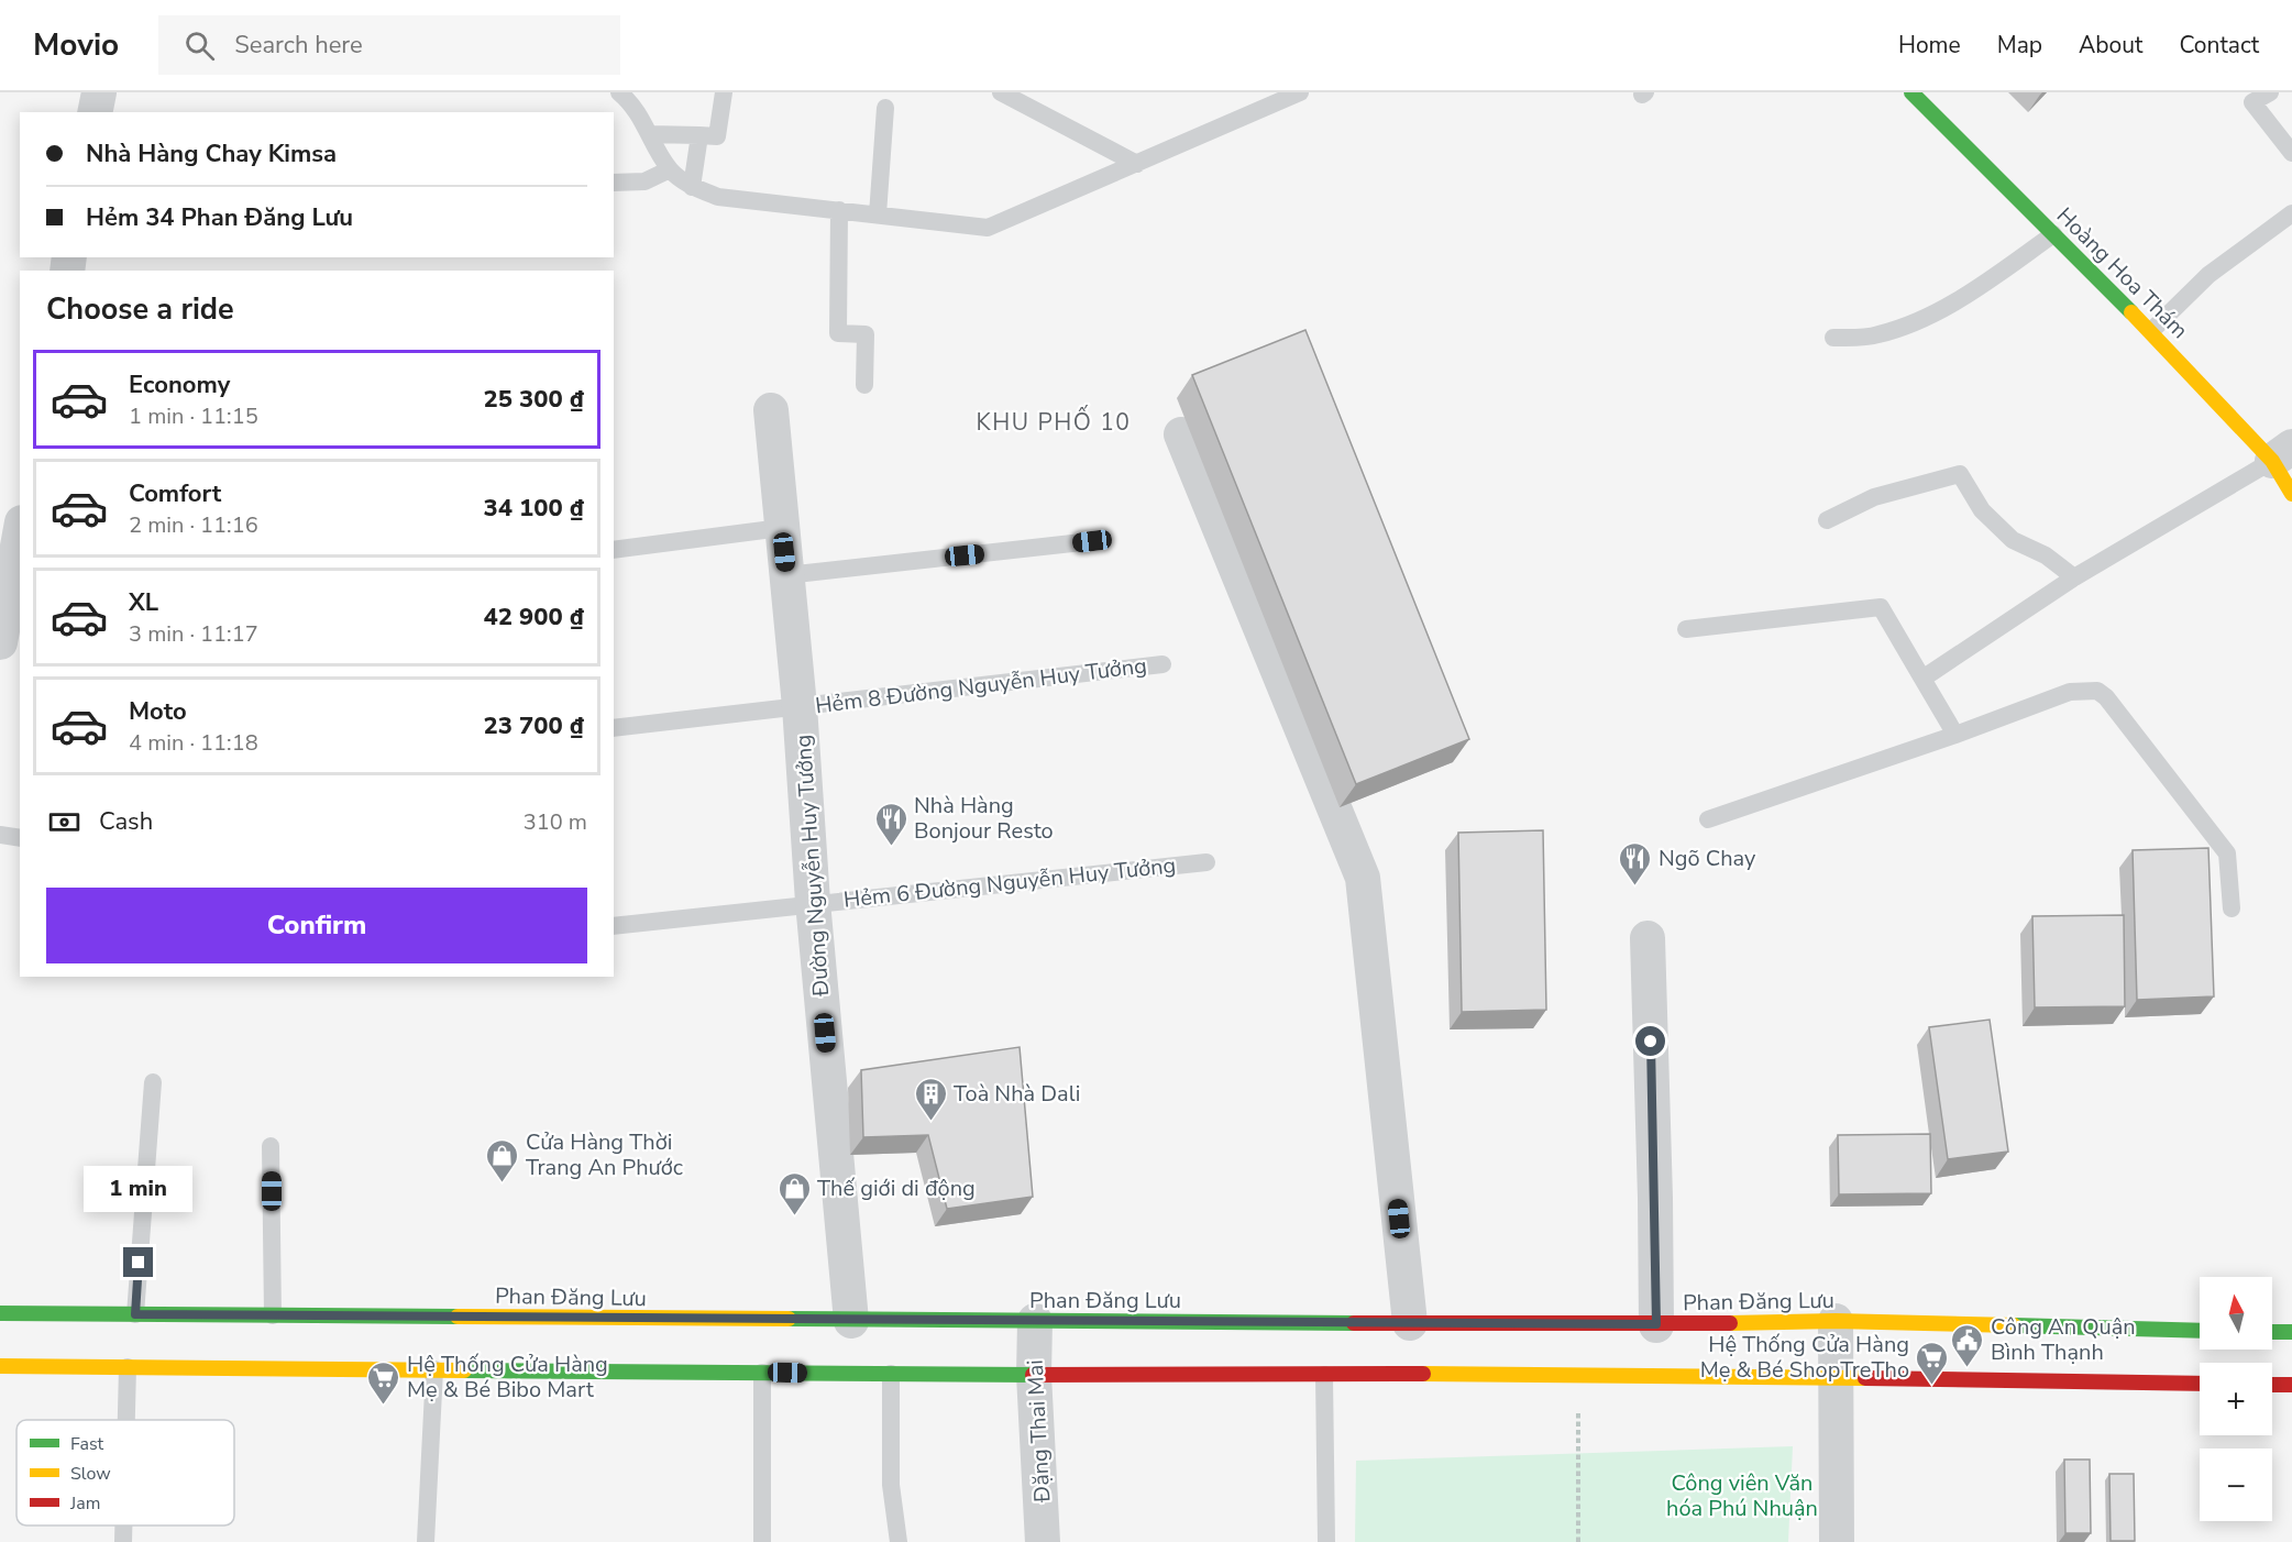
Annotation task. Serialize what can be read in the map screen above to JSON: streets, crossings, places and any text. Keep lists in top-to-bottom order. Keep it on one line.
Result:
{"streets":{"main road":["Hoàng Hoa Thám","Phan Đăng Lưu"],"street":["Đường Nguyễn Huy Tưởng","Đặng Thai Mai"],"lane":["Hẻm 8 Đường Nguyễn Huy Tưởng","Hẻm 6 Đường Nguyễn Huy Tưởng"]},"crossings":[["Hẻm 8 Đường Nguyễn Huy Tưởng","Đường Nguyễn Huy Tưởng"],["Đường Nguyễn Huy Tưởng","Hẻm 6 Đường Nguyễn Huy Tưởng"],["Đường Nguyễn Huy Tưởng","Phan Đăng Lưu"],["Phan Đăng Lưu","Đặng Thai Mai"]],"districts":["KHU PHỐ 10"],"parks":["Công viên Văn hóa Phú Nhuận"],"places":{"restaurant":["Nhà Hàng Bonjour Resto","Ngõ Chay"],"building":["Toà Nhà Dali"],"shop":["Cửa Hàng Thời Trang An Phước","Thế giới di động"],"public building":["Công An Quận Bình Thạnh"],"supermarket":["Hệ Thống Cửa Hàng Mẹ & Bé ShopTreTho","Hệ Thống Cửa Hàng Mẹ & Bé Bibo Mart"]},"legend":["Fast","Slow","Jam"],"north":"top","page":{"header":"Movio","search":"Search here","nav":["Home","Map","About","Contact"],"banner":["Nhà Hàng Chay Kimsa","Hẻm 34 Phan Đăng Lưu"],"heading":"Choose a ride","list":[{"name":"Economy","note":"1 min · 11:15","value":"25 300 ₫"},{"name":"Comfort","note":"2 min · 11:16","value":"34 100 ₫"},{"name":"XL","note":"3 min · 11:17","value":"42 900 ₫"},{"name":"Moto","note":"4 min · 11:18","value":"23 700 ₫"}],"pay":["Cash","310 m"],"buttons":"Confirm","bubble":"1 min","map_buttons":["+","−"]}}
